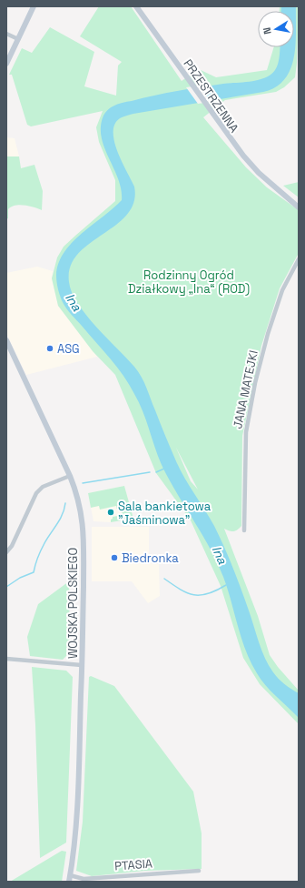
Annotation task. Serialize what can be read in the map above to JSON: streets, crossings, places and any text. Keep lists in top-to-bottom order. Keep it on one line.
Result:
{"streets":{"street":["PRZESTRZENNA","JANA MATEJKI","WOJSKA POLSKIEGO","PTASIA"]},"crossings":[["WOJSKA POLSKIEGO","PTASIA"]],"water":["Ina"],"parks":["Rodzinny Ogród Działkowy „Ina“ (ROD)"],"places":["ASG","Sala bankietowa \"Jaśminowa\"","Biedronka"],"north":"left"}
